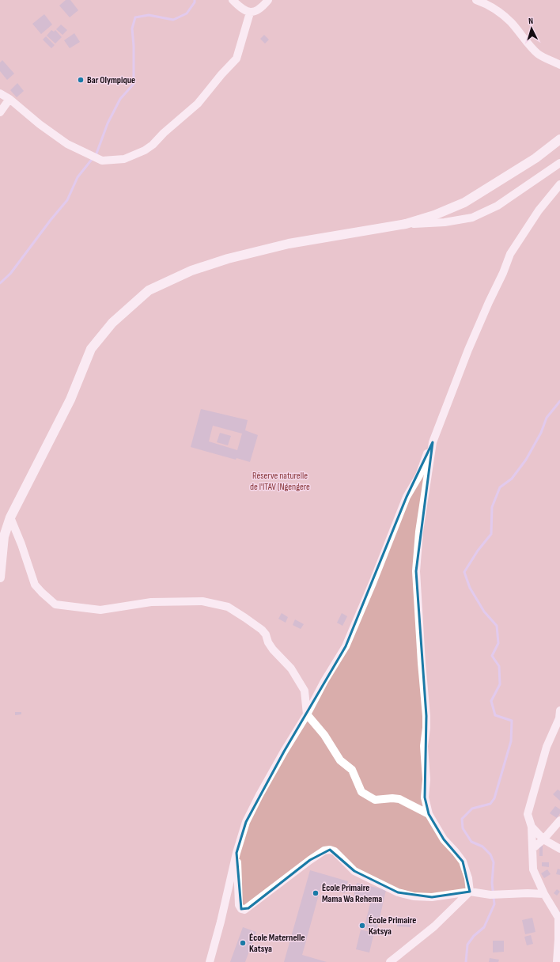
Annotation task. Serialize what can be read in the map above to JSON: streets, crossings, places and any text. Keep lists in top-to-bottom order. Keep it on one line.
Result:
{"parks":["Réserve naturelle de l'ITAV (Ngengere"],"places":["Bar Olympique","École Primaire Mama Wa Rehema","École Primaire Katsya","École Maternelle Katsya"],"north":"top"}
